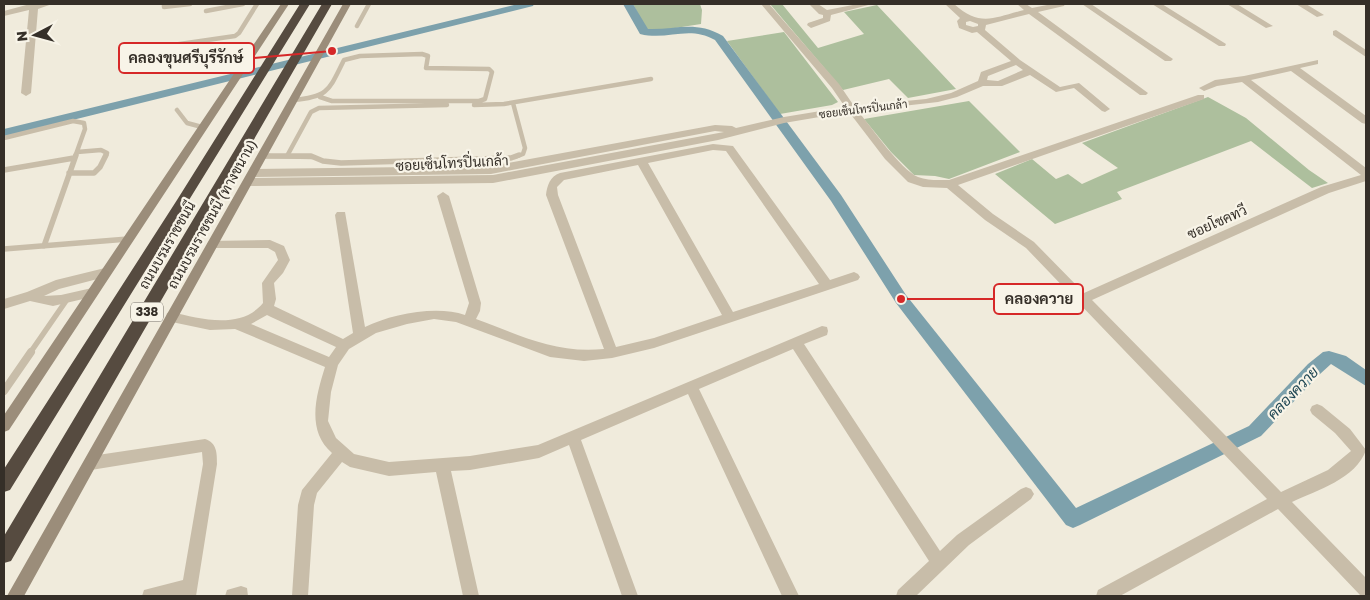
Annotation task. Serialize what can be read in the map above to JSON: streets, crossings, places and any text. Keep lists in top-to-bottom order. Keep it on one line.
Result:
{"streets":{"highway":["ถนนบรมราชชนนี","338"],"main road":["ถนนบรมราชชนนี (ทางขนาน)"],"street":["ซอยเซ็นโทรปิ่นเกล้า","ซอยโชคทวี"]},"crossings":[["ซอยเซ็นโทรปิ่นเกล้า","ถนนบรมราชชนนี (ทางขนาน)"]],"water":["คลองควาย"],"places":["คลองขุนศรีบุรีรักษ์","คลองควาย"],"north":"left"}
